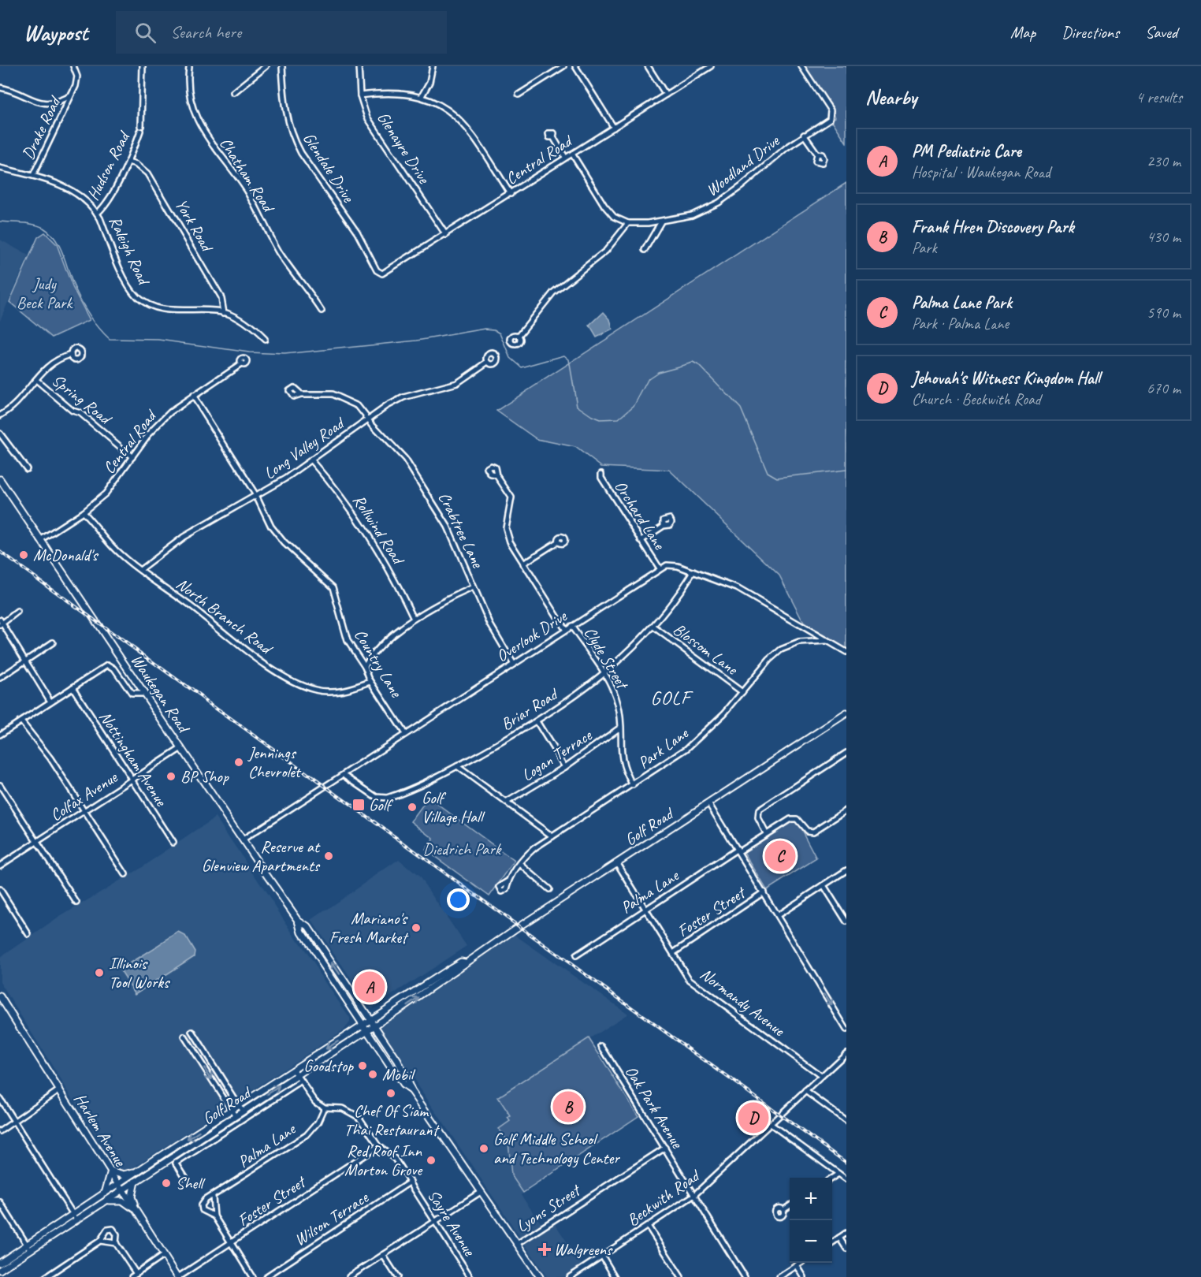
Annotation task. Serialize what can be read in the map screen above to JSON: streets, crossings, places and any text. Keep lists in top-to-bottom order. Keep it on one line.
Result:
{"streets":{"main road":["Waukegan Road","Golf Road","Harlem Avenue"],"street":["Drake Road","Glenayre Drive","Central Road","Woodland Drive","Hudson Road","Glendale Drive","Chatham Road","York Road","Raleigh Road","Spring Road","Long Valley Road","Orchard Lane","Rollwind Road","Crabtree Lane","North Branch Road","Overlook Drive","Blossom Lane","Clyde Street","Country Lane","Briar Road","Park Lane","Logan Terrace","Nottingham Avenue","Colfax Avenue","Palma Lane","Foster Street","Normandy Avenue","Oak Park Avenue","Beckwith Road","Lyons Street","Wilson Terrace","Sayre Avenue"]},"crossings":[["Drake Road","Raleigh Road"],["Glenayre Drive","Central Road"],["Central Road","Glendale Drive"],["Central Road","Spring Road"],["Central Road","North Branch Road"],["Central Road","Country Lane"],["Central Road","Waukegan Road"],["Hudson Road","York Road"],["Hudson Road","Raleigh Road"],["York Road","Raleigh Road"],["Long Valley Road","Rollwind Road"],["Long Valley Road","Crabtree Lane"],["Long Valley Road","North Branch Road"],["Long Valley Road","Country Lane"],["Orchard Lane","Overlook Drive"],["Crabtree Lane","Overlook Drive"],["North Branch Road","Country Lane"],["Overlook Drive","Clyde Street"],["Overlook Drive","Country Lane"],["Overlook Drive","Waukegan Road"],["Overlook Drive","Briar Road"],["Blossom Lane","Briar Road"],["Blossom Lane","Park Lane"],["Clyde Street","Briar Road"],["Clyde Street","Park Lane"],["Clyde Street","Logan Terrace"],["Waukegan Road","Colfax Avenue"],["Waukegan Road","Golf Road"],["Nottingham Avenue","Colfax Avenue"],["Golf Road","Normandy Avenue"],["Golf Road","Harlem Avenue"],["Palma Lane","Normandy Avenue"],["Palma Lane","Sayre Avenue"],["Foster Street","Normandy Avenue"],["Foster Street","Harlem Avenue"],["Foster Street","Sayre Avenue"],["Normandy Avenue","Beckwith Road"],["Oak Park Avenue","Beckwith Road"],["Oak Park Avenue","Lyons Street"],["Wilson Terrace","Sayre Avenue"]],"districts":["GOLF"],"parks":["Judy Beck Park","Diedrich Park"],"places":{"other":["McDonald's","Jennings Chevrolet","BP Shop","Golf Village Hall","Reserve at Glenview Apartments","Mariano's Fresh Market","Illinois Tool Works","Goodstop","Mobil","Chef Of Siam Thai Restaurant","Golf Middle School and Technology Center","Red Roof Inn Morton Grove","Shell"],"transit":["Golf"],"health":["Walgreens"]},"page":{"header":"Waypost","search":"Search here","nav":["Map","Directions","Saved"],"heading":["Nearby","4 results"],"list":[{"mark":"A","name":"PM Pediatric Care","note":"Hospital · Waukegan Road","value":"230 m"},{"mark":"B","name":"Frank Hren Discovery Park","note":"Park","value":"430 m"},{"mark":"C","name":"Palma Lane Park","note":"Park · Palma Lane","value":"590 m"},{"mark":"D","name":"Jehovah's Witness Kingdom Hall","note":"Church · Beckwith Road","value":"670 m"}],"pins":["C","A","B","D"],"map_buttons":["+","−"]}}
